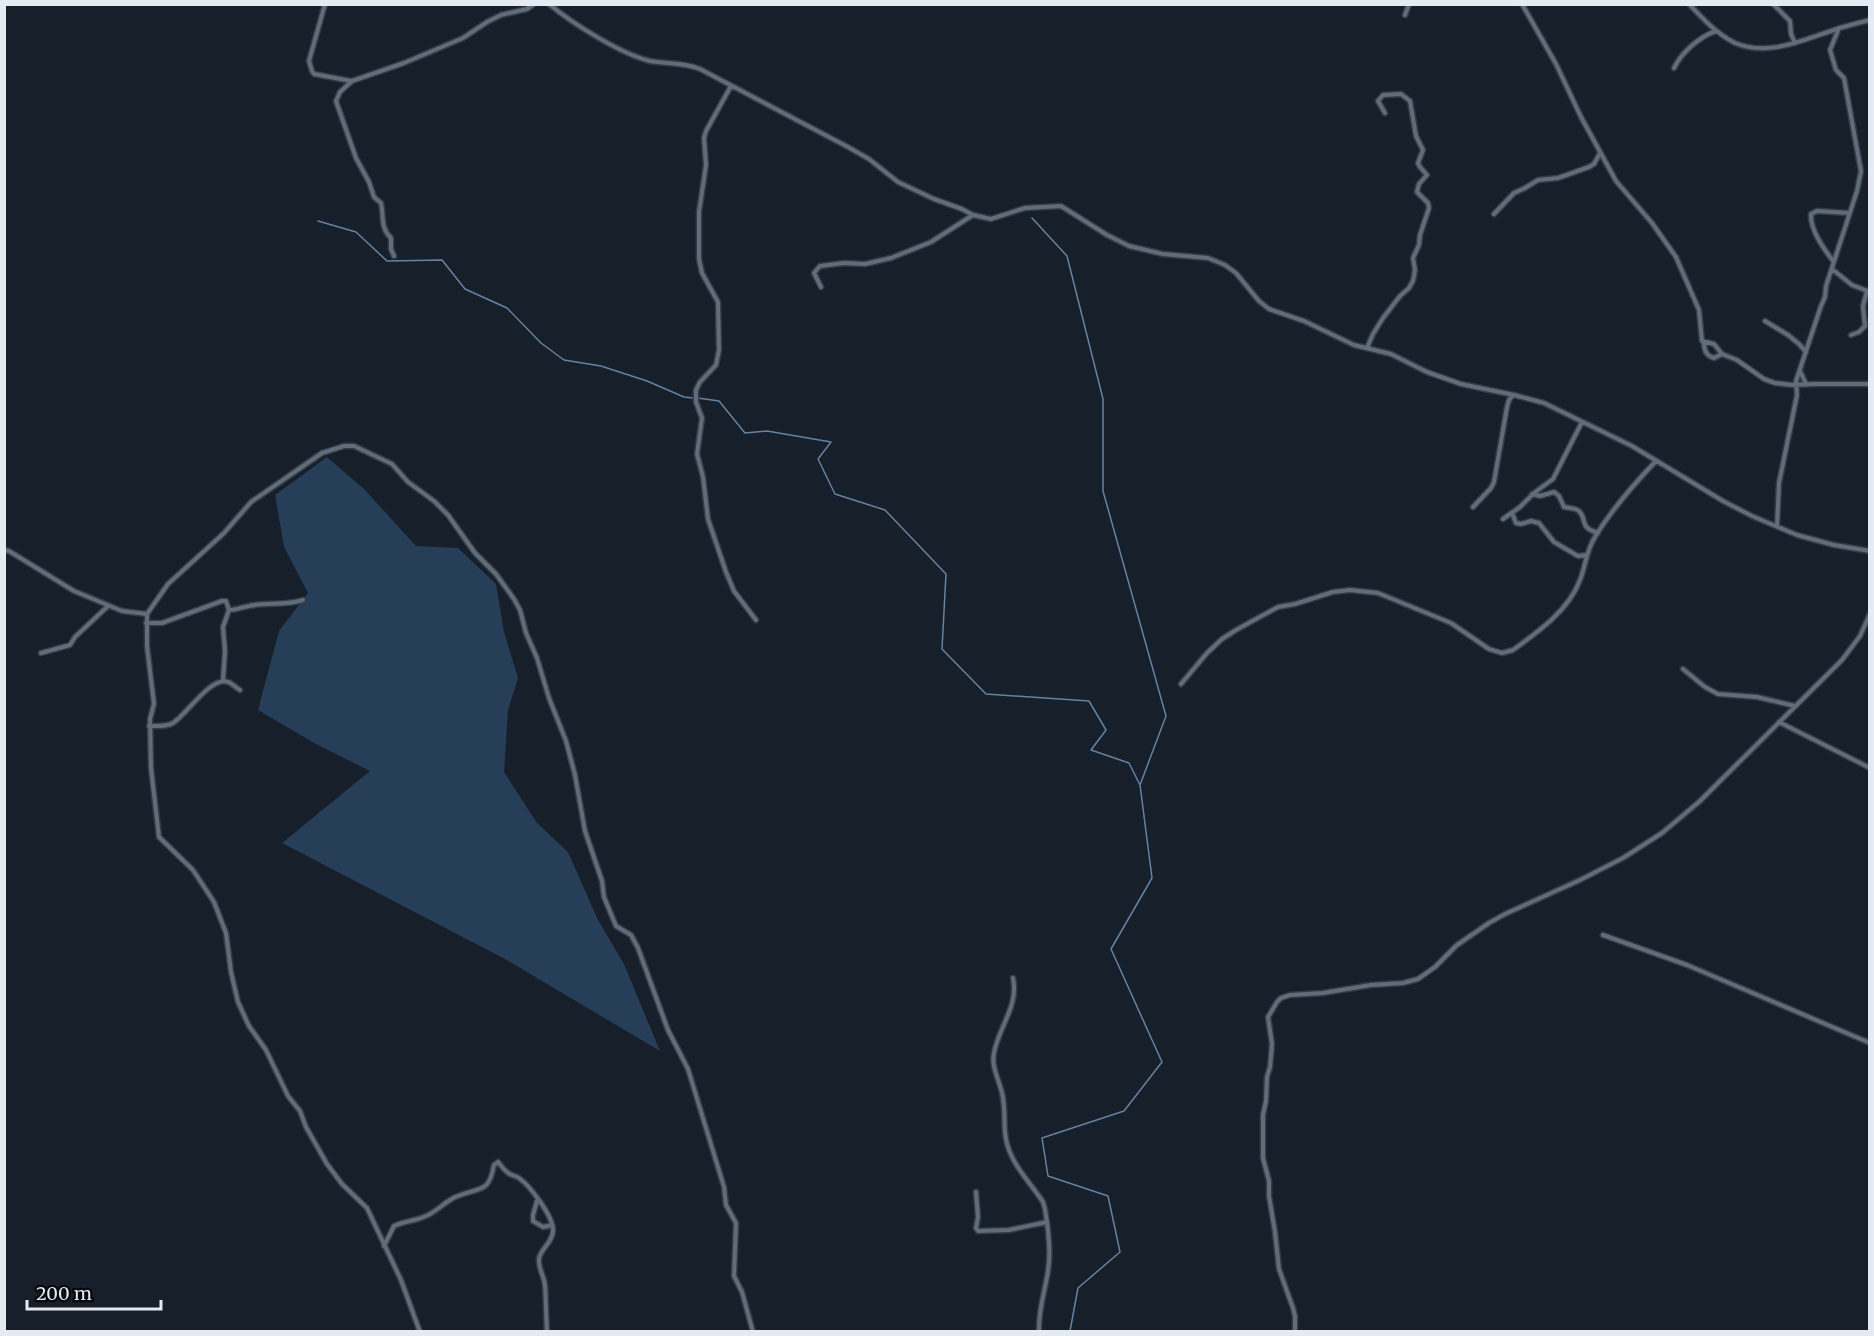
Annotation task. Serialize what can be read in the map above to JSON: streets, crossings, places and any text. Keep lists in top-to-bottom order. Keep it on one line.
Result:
{"scale_bar":"200 m"}
